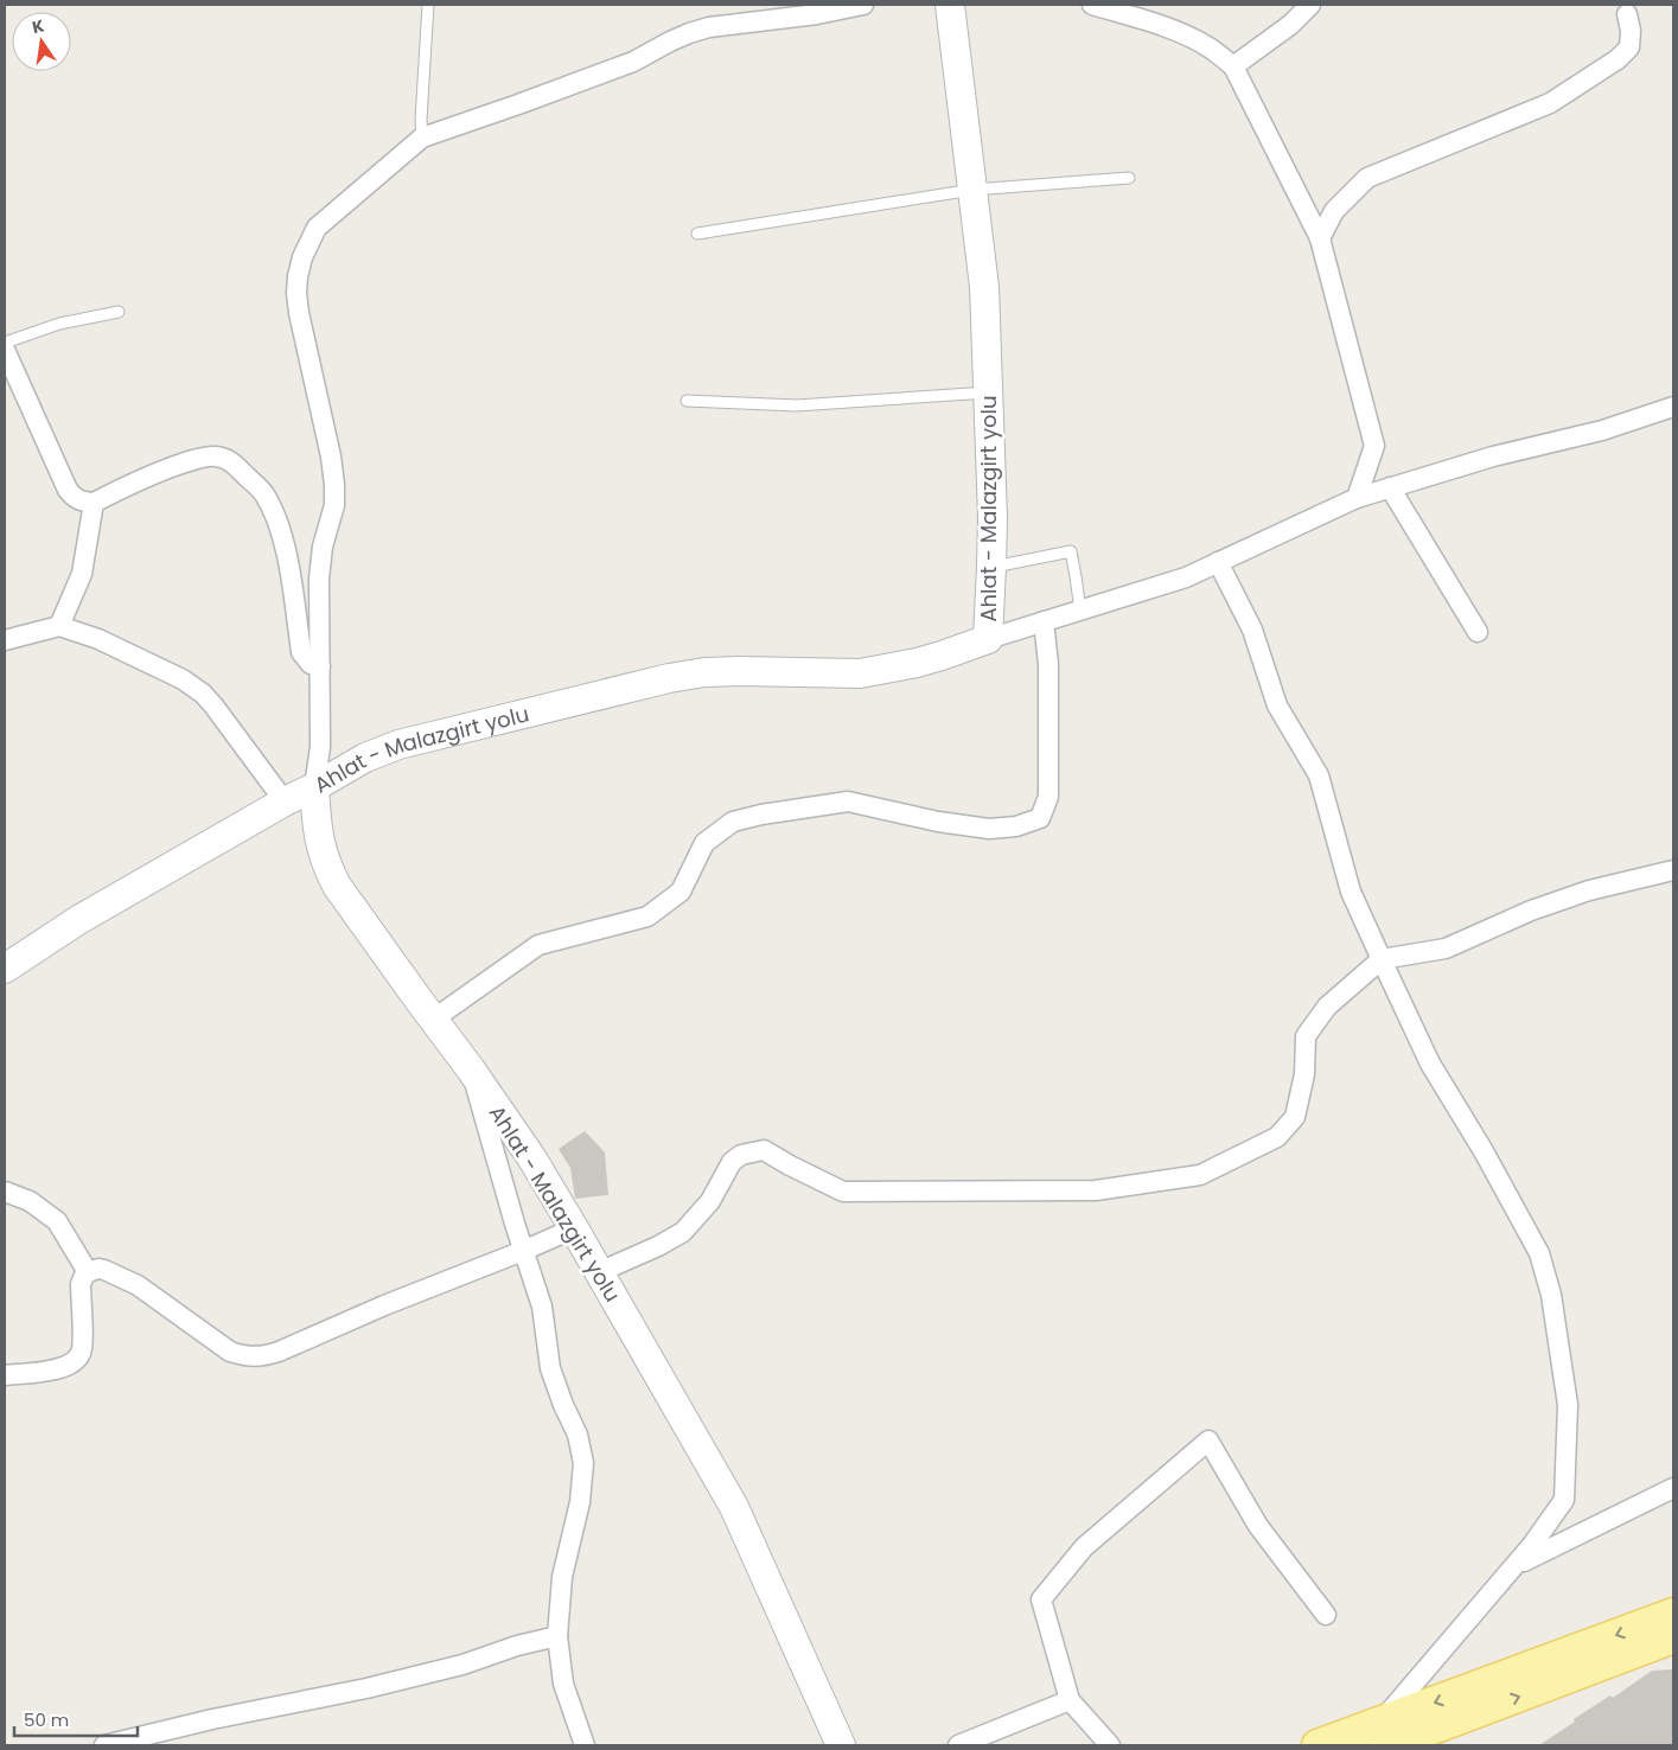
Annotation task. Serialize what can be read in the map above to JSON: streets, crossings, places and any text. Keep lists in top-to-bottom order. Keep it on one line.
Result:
{"streets":{"main road":["Ahlat - Malazgirt yolu"]},"scale_bar":"50 m","north":"top"}
